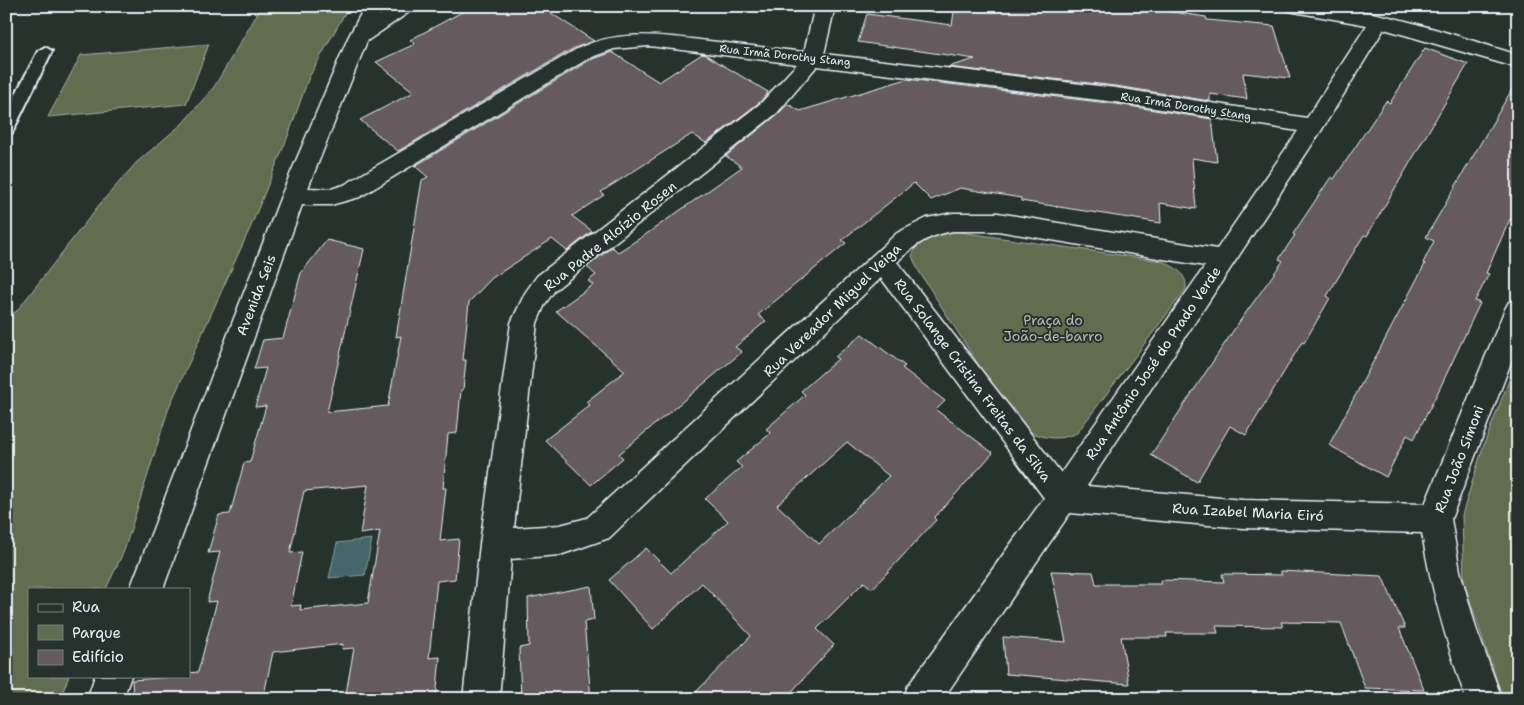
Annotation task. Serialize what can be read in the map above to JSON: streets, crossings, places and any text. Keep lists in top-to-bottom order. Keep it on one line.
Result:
{"streets":{"street":["Rua Irmã Dorothy Stang","Rua Padre Aloízio Rosen","Avenida Seis","Rua Vereador Miguel Veiga","Rua Antônio José do Prado Verde","Rua Solange Cristina Freitas da Silva","Rua João Simoni","Rua Izabel Maria Eiró"]},"crossings":[["Rua Irmã Dorothy Stang","Rua Padre Aloízio Rosen"],["Rua Irmã Dorothy Stang","Avenida Seis"],["Rua Irmã Dorothy Stang","Rua Antônio José do Prado Verde"],["Rua Padre Aloízio Rosen","Rua Vereador Miguel Veiga"],["Rua Vereador Miguel Veiga","Rua Antônio José do Prado Verde"],["Rua Vereador Miguel Veiga","Rua Solange Cristina Freitas da Silva"],["Rua Antônio José do Prado Verde","Rua Solange Cristina Freitas da Silva"],["Rua Antônio José do Prado Verde","Rua Izabel Maria Eiró"],["Rua Solange Cristina Freitas da Silva","Rua Izabel Maria Eiró"],["Rua João Simoni","Rua Izabel Maria Eiró"]],"parks":["Praça do João-de-barro"],"legend":["Rua","Parque","Edifício"]}
